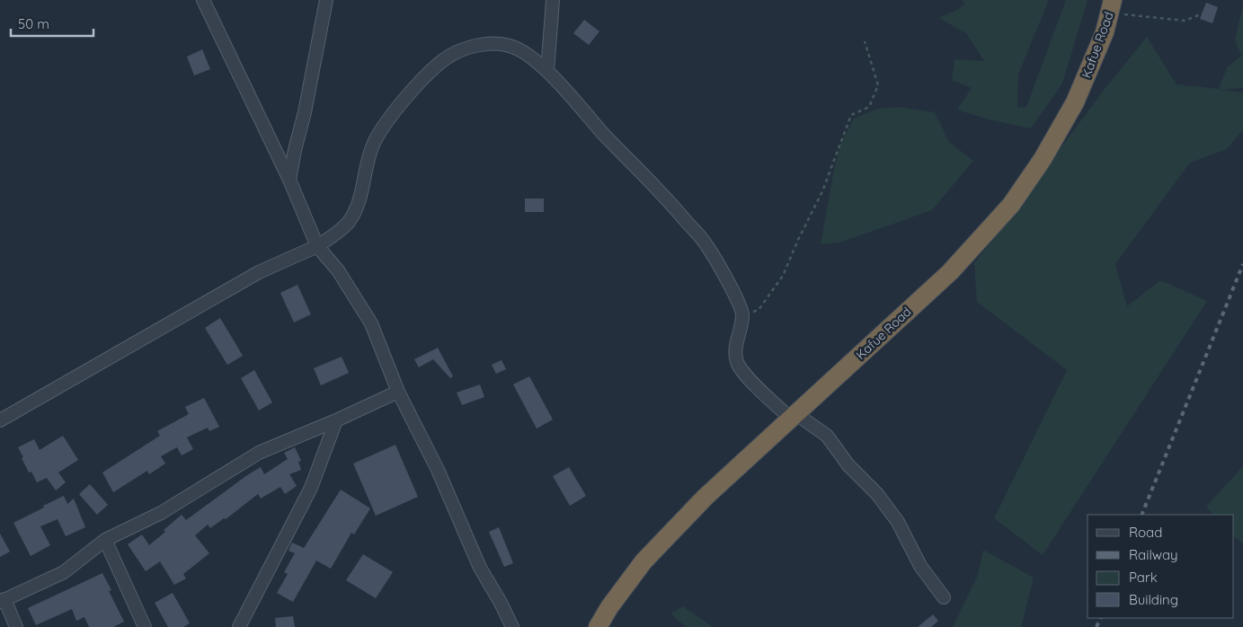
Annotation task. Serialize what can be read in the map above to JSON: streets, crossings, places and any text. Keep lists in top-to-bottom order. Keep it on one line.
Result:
{"streets":{"highway":["Kafue Road"]},"legend":["Road","Railway","Park","Building"],"scale_bar":"50 m"}
